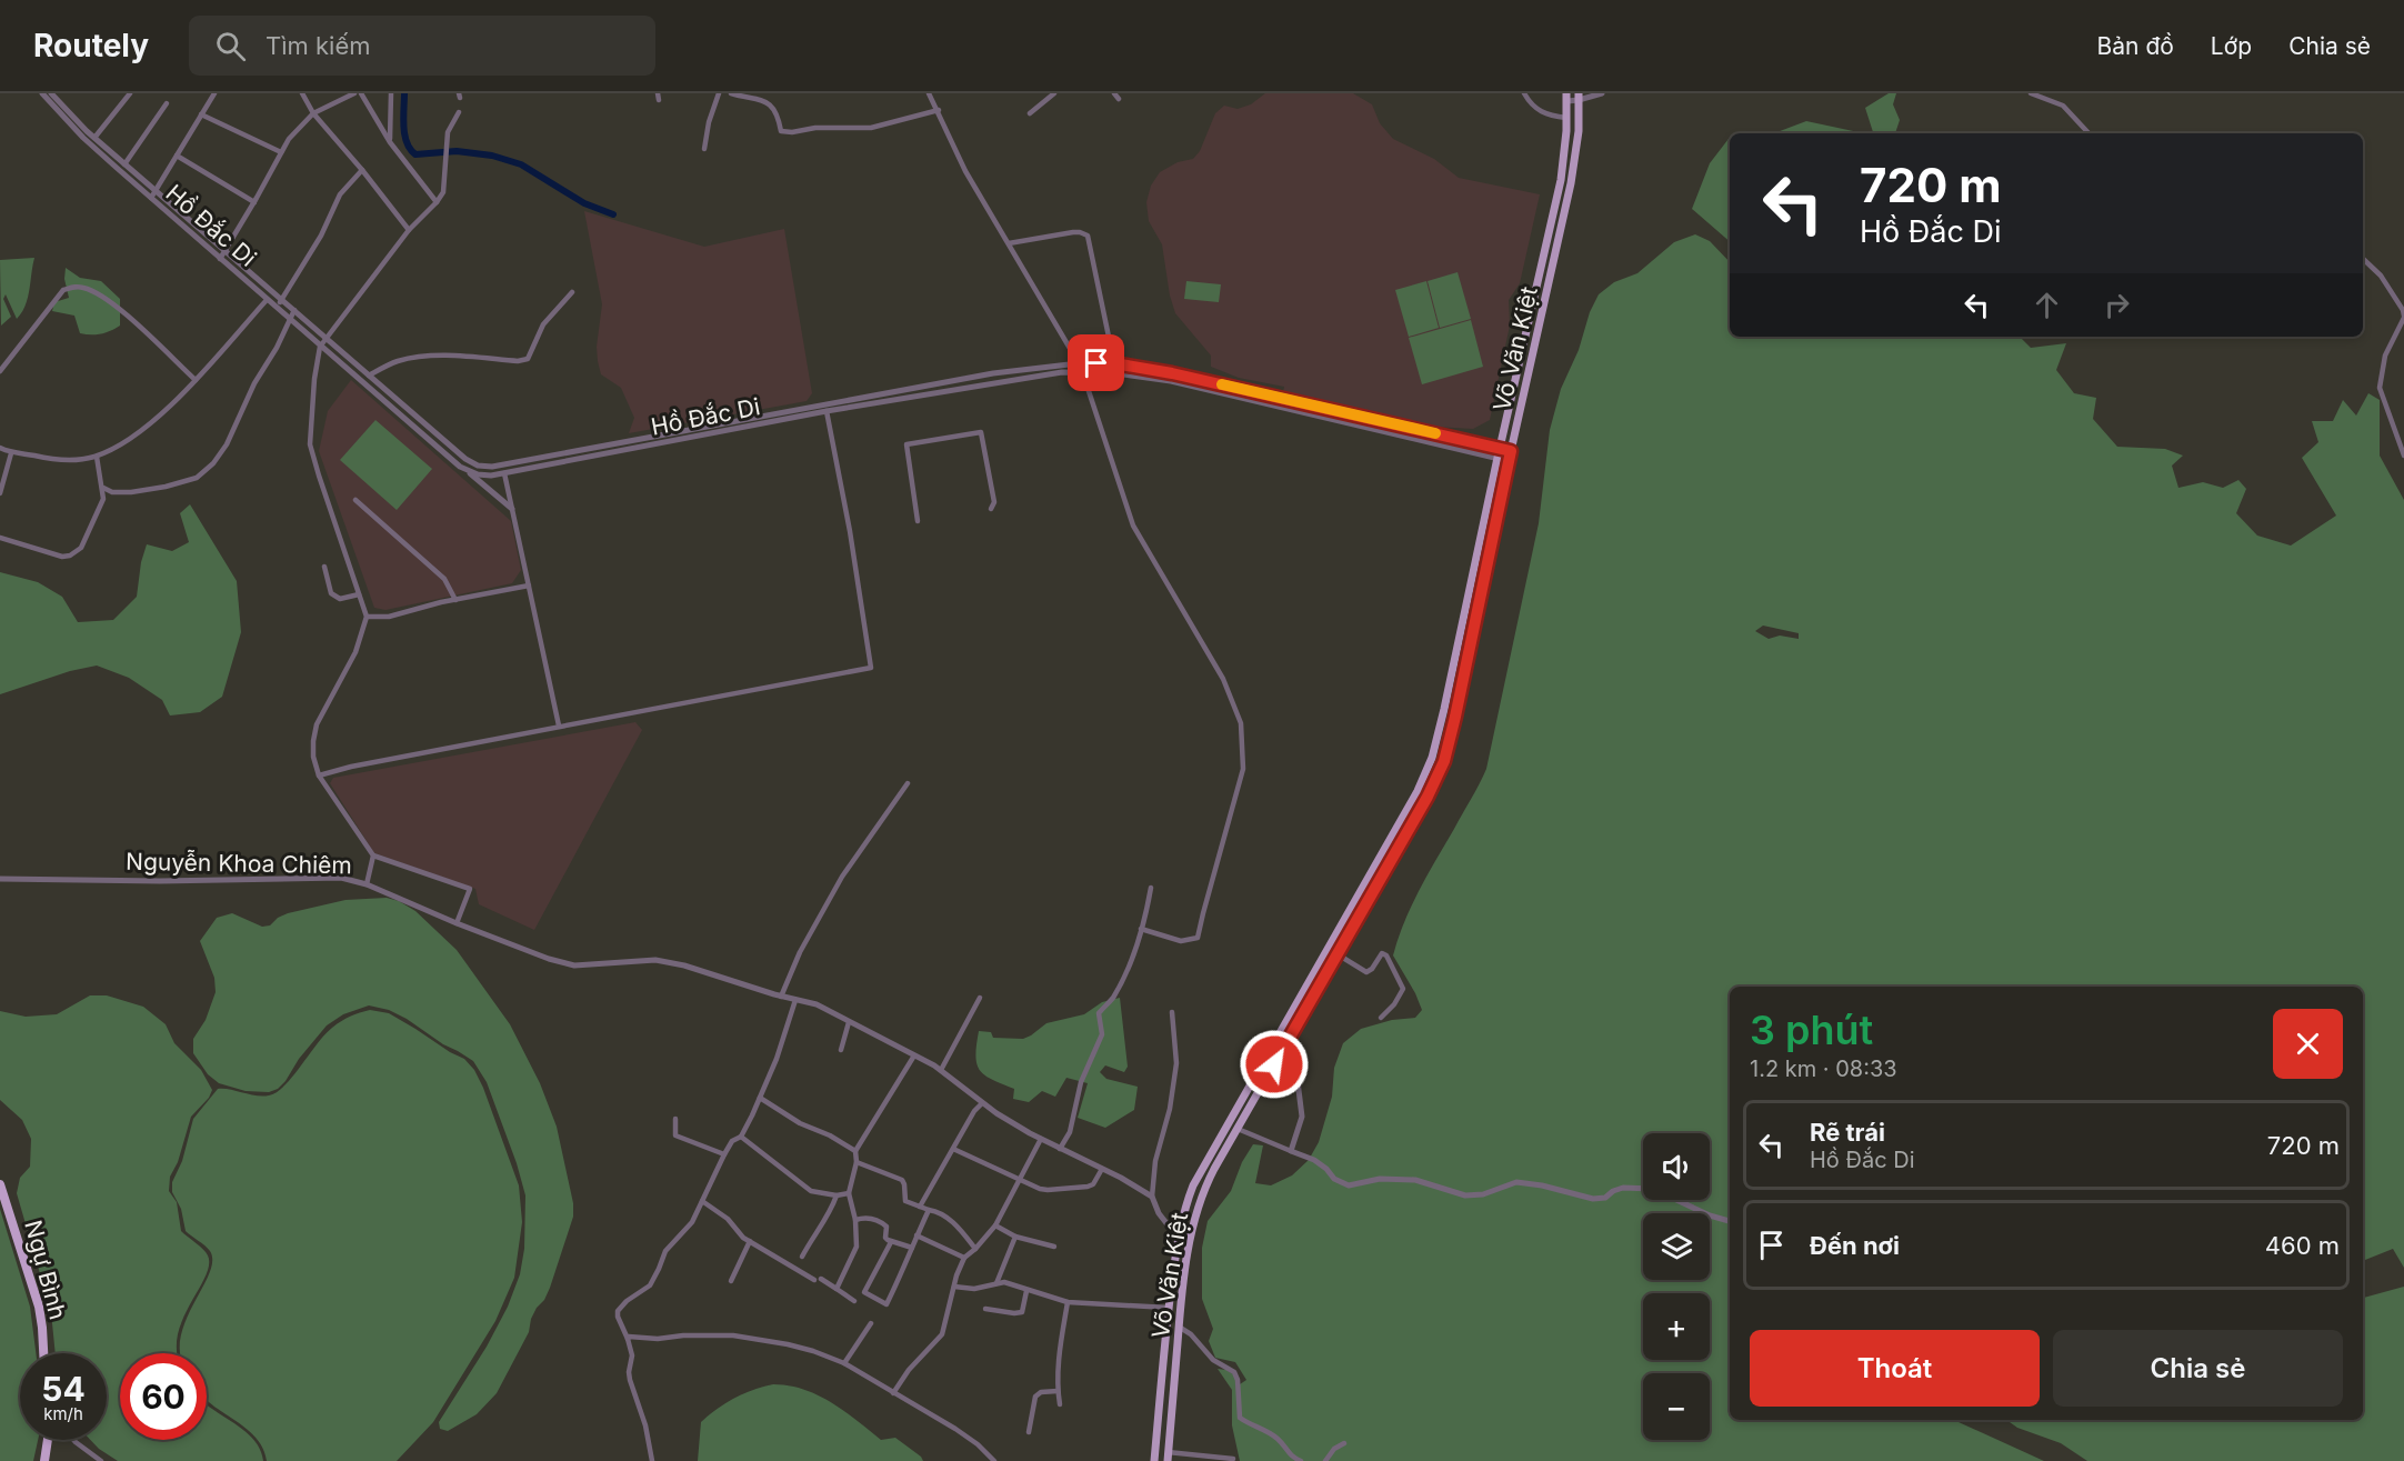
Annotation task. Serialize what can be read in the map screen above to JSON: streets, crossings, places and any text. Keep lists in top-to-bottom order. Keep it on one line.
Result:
{"streets":{"highway":["Ngự Bình"],"main road":["Võ Văn Kiệt"],"street":["Hồ Đắc Di","Nguyễn Khoa Chiêm"]},"crossings":[["Hồ Đắc Di","Võ Văn Kiệt"]],"page":{"header":"Routely","search":"Tìm kiếm","nav":["Bản đồ","Lớp","Chia sẻ"],"turn":["720 m","Hồ Đắc Di"],"heading":["3 phút","1.2 km · 08:33"],"list":[{"name":"Rẽ trái","note":"Hồ Đắc Di","value":"720 m"},{"name":"Đến nơi","value":"460 m"}],"map_buttons":["+","−"],"buttons":["Thoát","Chia sẻ"],"speed":"54 km/h","limit":"60"}}
